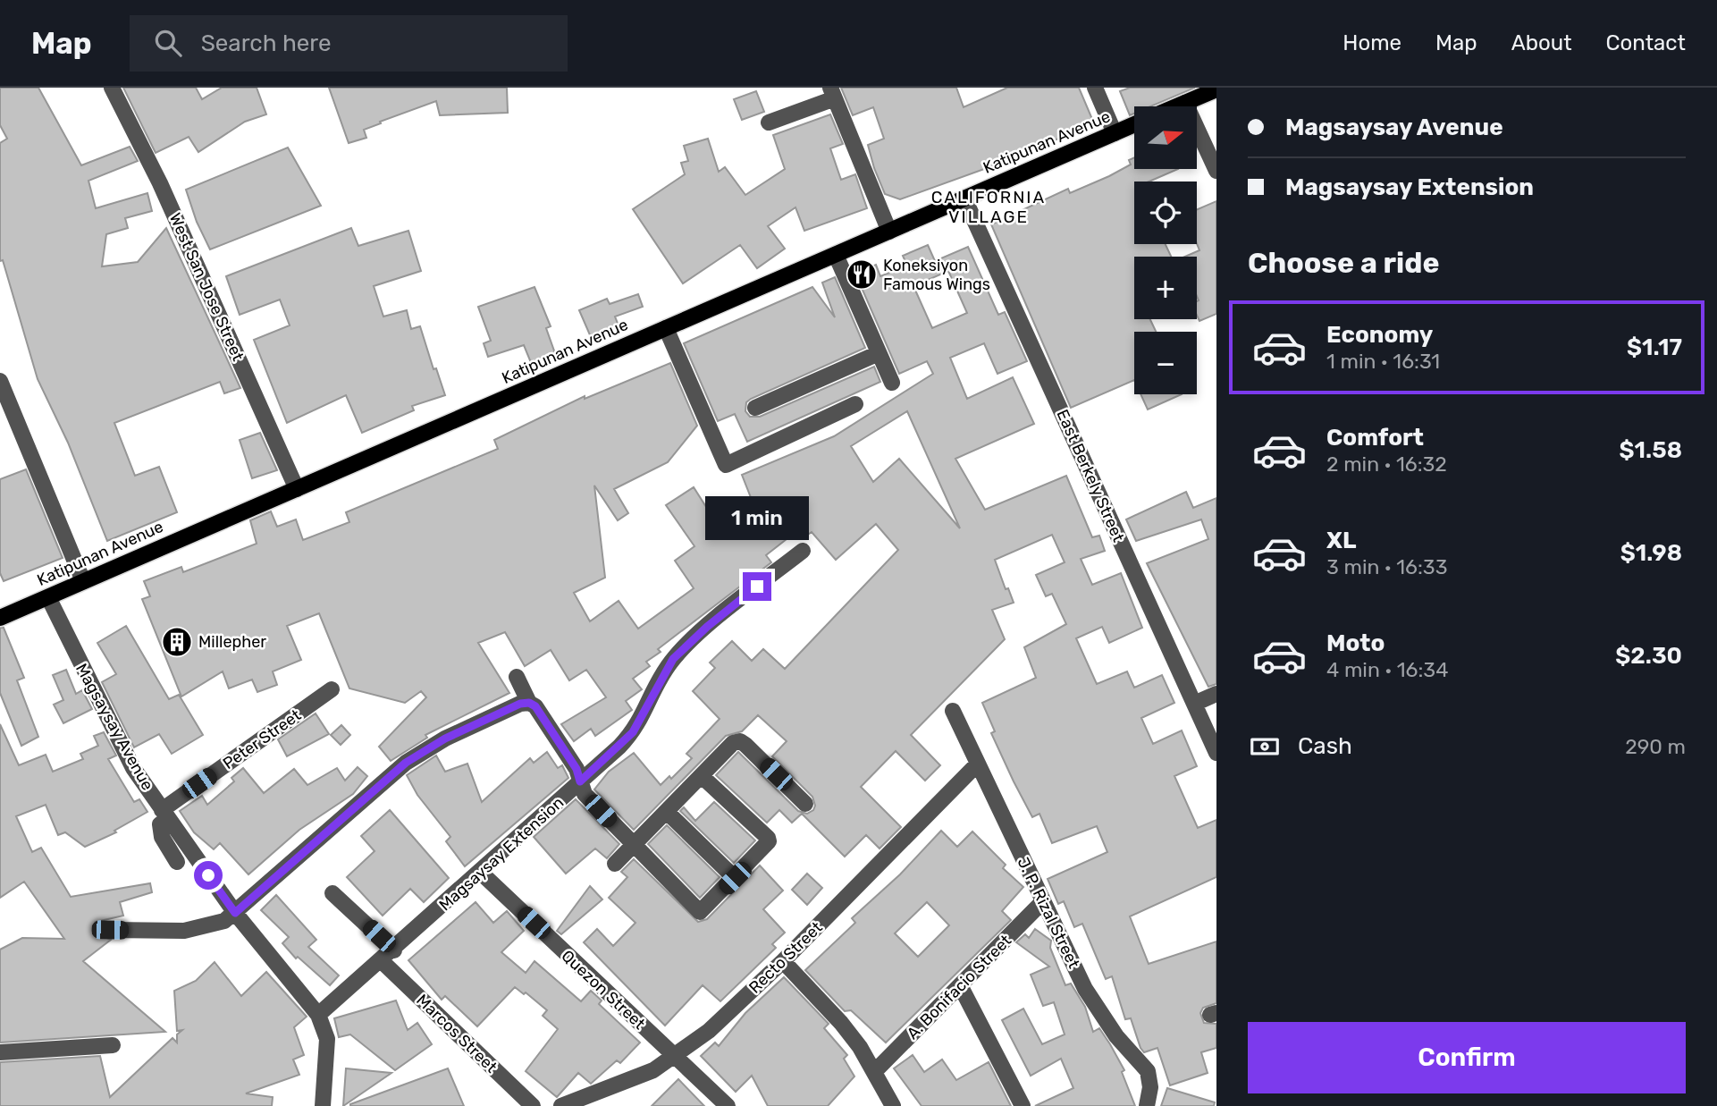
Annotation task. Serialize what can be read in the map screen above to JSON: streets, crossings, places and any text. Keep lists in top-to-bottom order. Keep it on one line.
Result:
{"streets":{"main road":["Katipunan Avenue"],"street":["West San Jose Street","East Berkely Street","Magsaysay Avenue","Peter Street","Magsaysay Extension","J. P. Rizal Street","Recto Street","A. Bonifacio Street","Quezon Street","Marcos Street"]},"crossings":[["Katipunan Avenue","West San Jose Street"],["Katipunan Avenue","East Berkely Street"],["Katipunan Avenue","Magsaysay Avenue"],["Magsaysay Avenue","Peter Street"],["Magsaysay Avenue","Magsaysay Extension"],["Magsaysay Extension","Quezon Street"],["Magsaysay Extension","Marcos Street"],["J. P. Rizal Street","Recto Street"],["J. P. Rizal Street","A. Bonifacio Street"],["Recto Street","Quezon Street"]],"districts":["CALIFORNIA VILLAGE"],"places":{"restaurant":["Koneksiyon Famous Wings"],"building":["Millepher"]},"north":"right","page":{"header":"Map","search":"Search here","nav":["Home","Map","About","Contact"],"banner":["Magsaysay Avenue","Magsaysay Extension"],"map_buttons":["+","−"],"heading":"Choose a ride","list":[{"name":"Economy","note":"1 min · 16:31","value":"$1.17"},{"name":"Comfort","note":"2 min · 16:32","value":"$1.58"},{"name":"XL","note":"3 min · 16:33","value":"$1.98"},{"name":"Moto","note":"4 min · 16:34","value":"$2.30"}],"bubble":"1 min","pay":["Cash","290 m"],"buttons":"Confirm"}}
